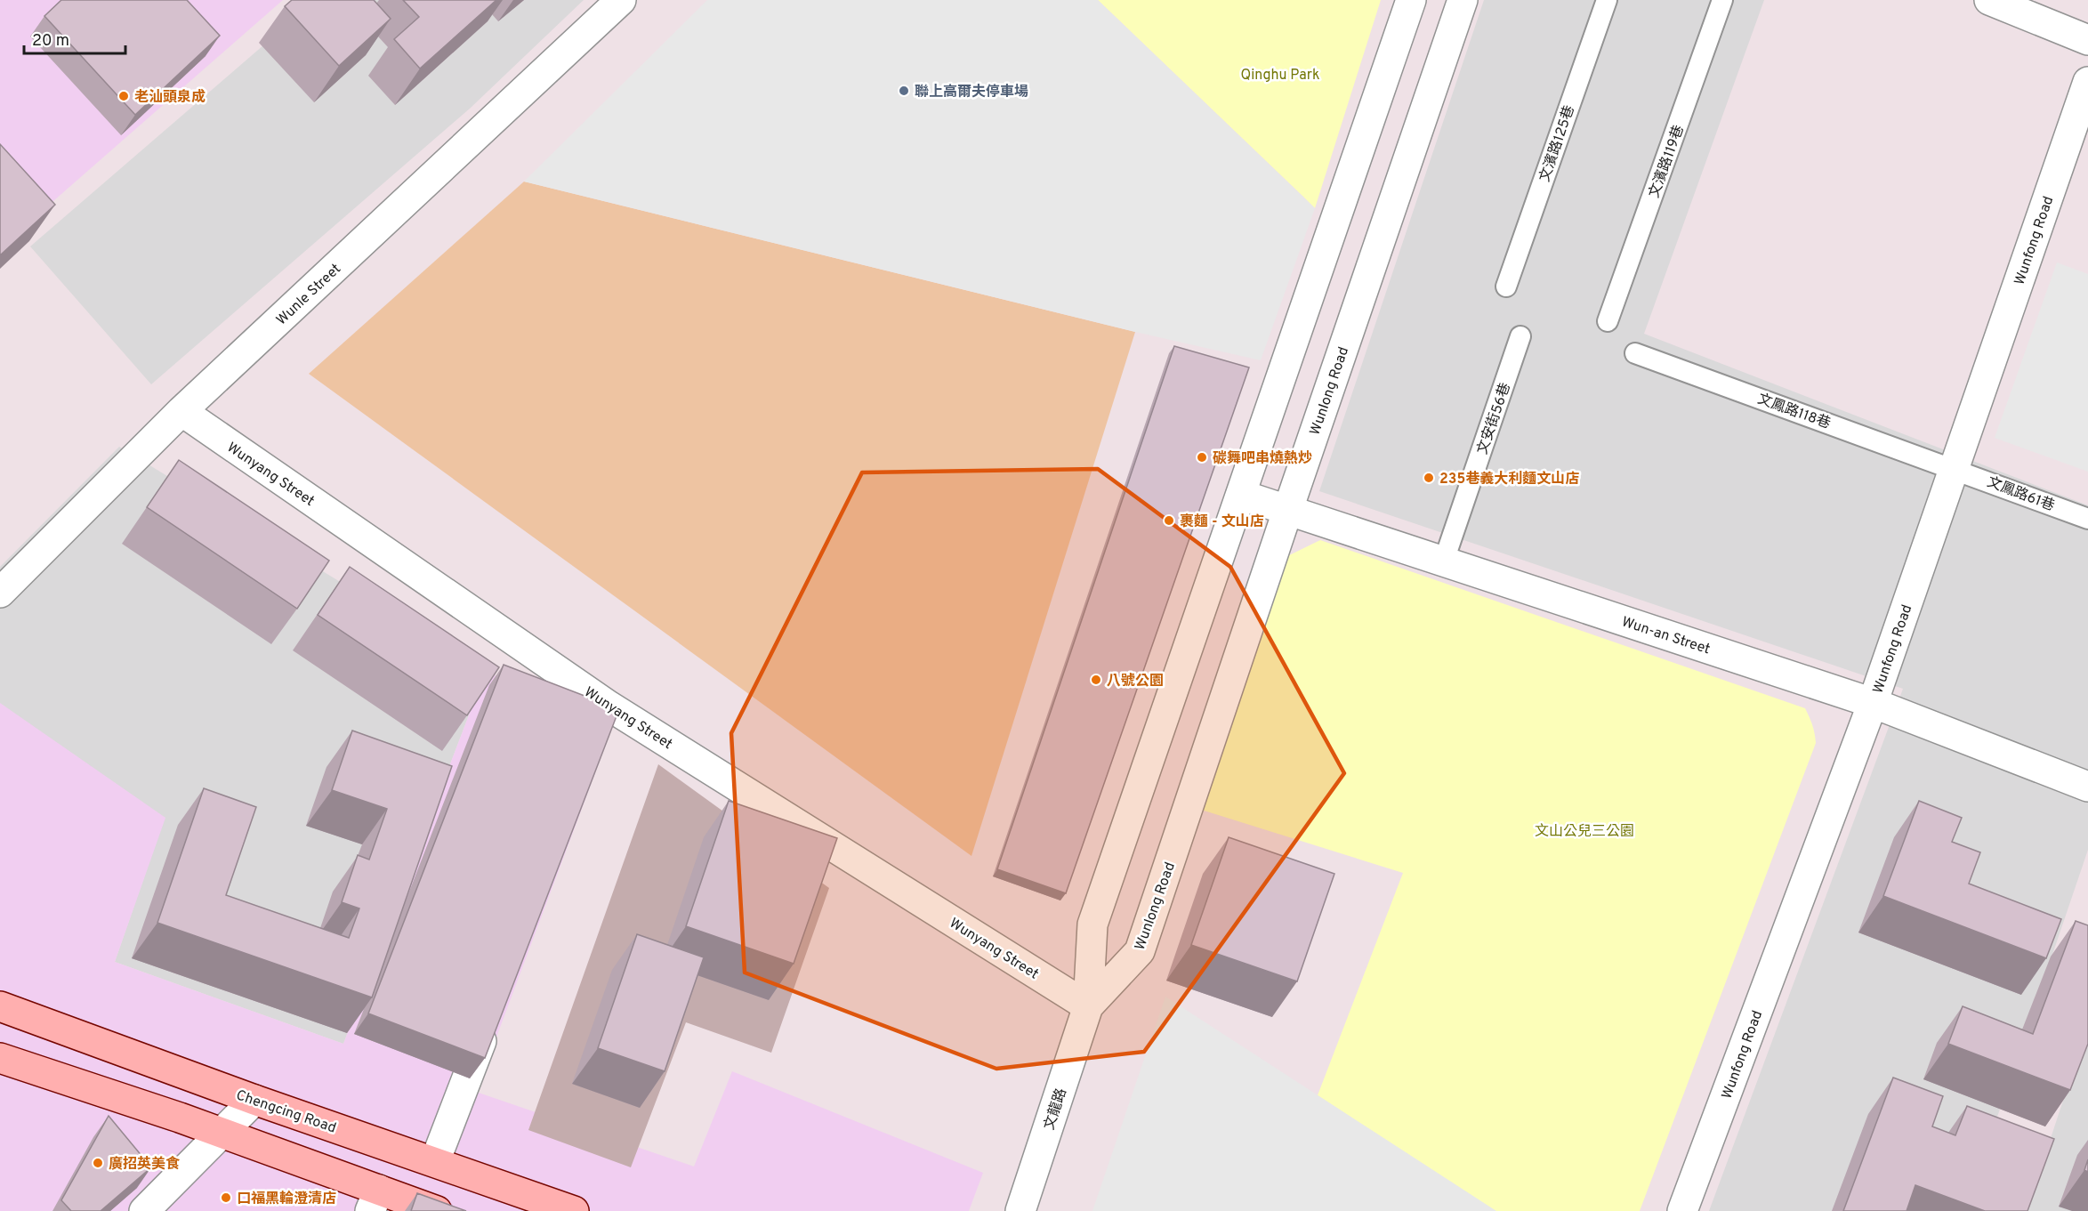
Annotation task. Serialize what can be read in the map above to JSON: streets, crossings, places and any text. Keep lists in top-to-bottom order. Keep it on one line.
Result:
{"streets":{"main road":["Chengcing Road"],"street":["Wunfong Road","Wunle Street","Wunlong Road","Wunyang Street","Wun-an Street","文龍路"],"lane":["文濱路125巷","文濱路119巷","文鳳路118巷","文安街56巷","文鳳路61巷"]},"crossings":[["Wunfong Road","文鳳路118巷"],["Wunfong Road","文鳳路61巷"],["Wunfong Road","Wun-an Street"],["Wunle Street","Wunyang Street"],["Wunlong Road","Wunyang Street"],["Wunlong Road","Wun-an Street"],["Wunlong Road","文龍路"],["文鳳路118巷","文鳳路61巷"],["文安街56巷","Wun-an Street"],["Wunyang Street","文龍路"]],"parks":["Qinghu Park","文山公兒三公園"],"places":["聯上高爾夫停車場","老汕頭泉成","碳舞吧串燒熱炒","235巷義大利麵文山店","裹麵 - 文山店","八號公園","廣招英美食","口福黑輪澄清店"],"scale_bar":"20 m"}
